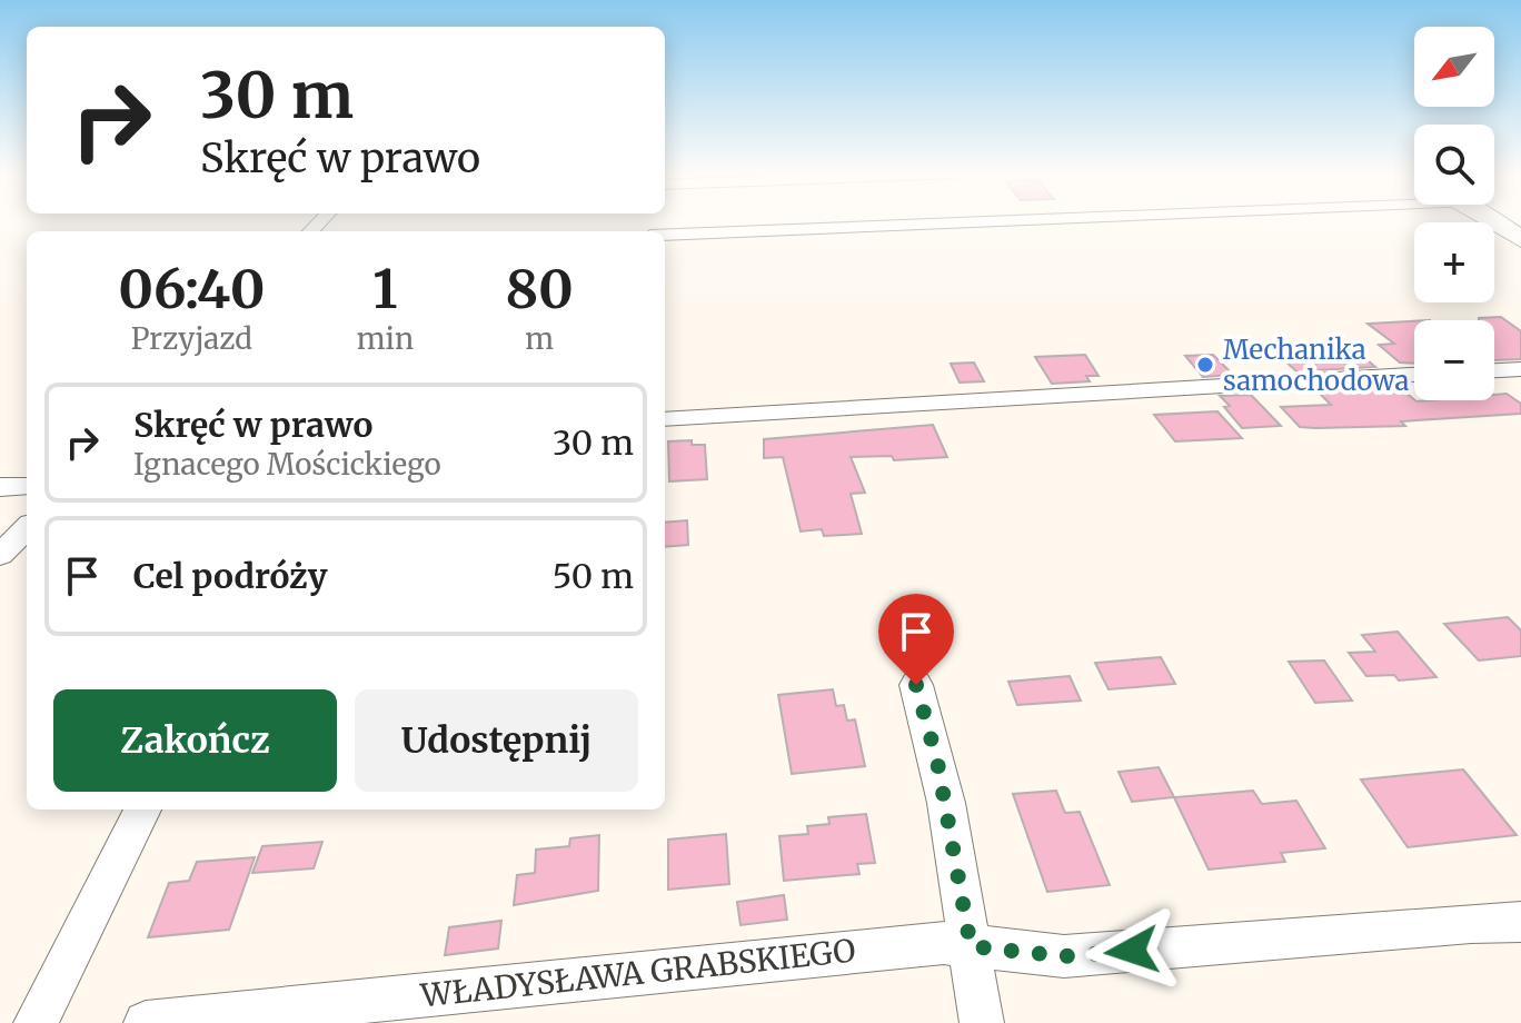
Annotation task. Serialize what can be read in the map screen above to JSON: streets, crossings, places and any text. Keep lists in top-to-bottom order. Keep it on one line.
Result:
{"streets":{"street":["WŁADYSŁAWA GRABSKIEGO"]},"places":["Mechanika samochodowa"],"north":"bottom left","page":{"map_buttons":["+","−"],"turn":["30 m","Skręć w prawo"],"eta":["06:40","Przyjazd","1","min","80","m"],"list":[{"name":"Skręć w prawo","note":"Ignacego Mościckiego","value":"30 m"},{"name":"Cel podróży","value":"50 m"}],"buttons":["Zakończ","Udostępnij"]}}
